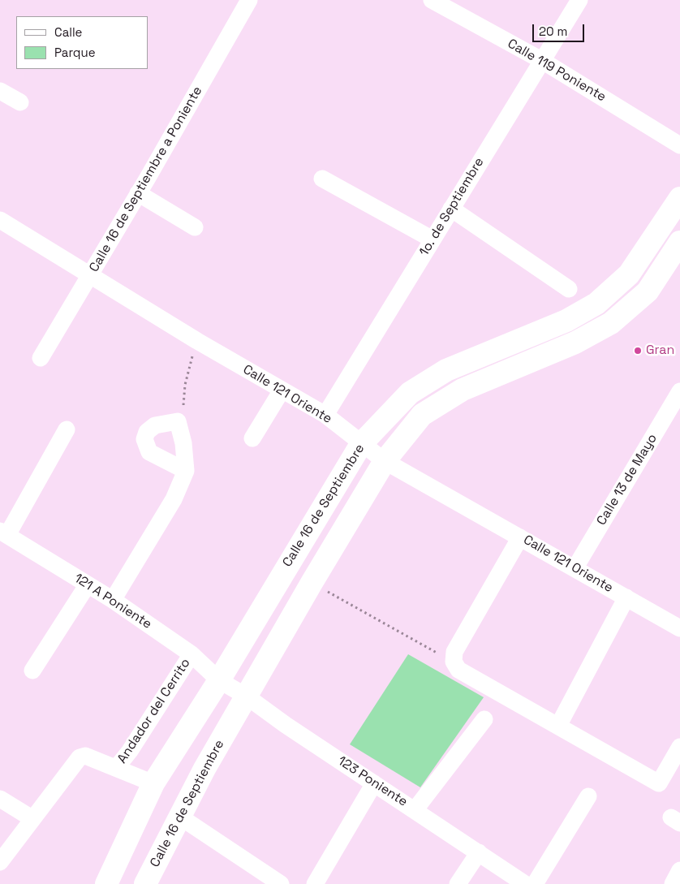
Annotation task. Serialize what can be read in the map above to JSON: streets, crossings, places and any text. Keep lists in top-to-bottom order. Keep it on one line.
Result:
{"streets":{"main road":["Calle 16 de Septiembre"],"street":["Calle 119 Poniente","Calle 16 de Septiembre a Poniente","1o. de Septiembre","Calle 121 Oriente","Calle 13 de Mayo","121 A Poniente","Andador del Cerrito","123 Poniente"]},"crossings":[["Calle 119 Poniente","1o. de Septiembre"],["Calle 16 de Septiembre a Poniente","Calle 121 Oriente"],["1o. de Septiembre","Calle 121 Oriente"],["Calle 121 Oriente","Calle 13 de Mayo"],["Calle 121 Oriente","Calle 16 de Septiembre"],["Calle 16 de Septiembre","121 A Poniente"],["Calle 16 de Septiembre","Andador del Cerrito"],["Calle 16 de Septiembre","123 Poniente"],["121 A Poniente","Andador del Cerrito"],["121 A Poniente","123 Poniente"]],"places":["Gran"],"legend":["Calle","Parque"],"scale_bar":"20 m"}
